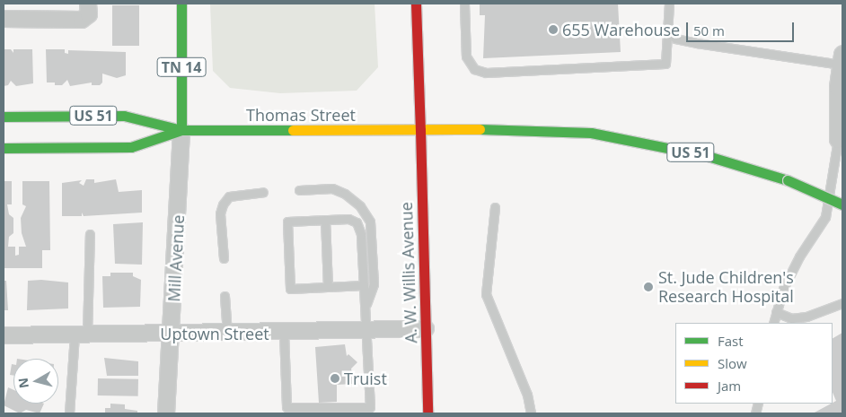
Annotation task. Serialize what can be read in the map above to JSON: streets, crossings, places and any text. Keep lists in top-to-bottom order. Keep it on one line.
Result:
{"streets":{"main road":["TN 14","Thomas Street","US 51","A. W. Willis Avenue"],"street":["Mill Avenue","Uptown Street"]},"crossings":[["TN 14","Thomas Street"],["TN 14","Mill Avenue"],["Thomas Street","US 51"],["Thomas Street","Mill Avenue"],["Thomas Street","A. W. Willis Avenue"],["US 51","A. W. Willis Avenue"],["Mill Avenue","Uptown Street"],["A. W. Willis Avenue","Uptown Street"]],"places":["655 Warehouse","St. Jude Children's Research Hospital","Truist"],"legend":["Fast","Slow","Jam"],"scale_bar":"50 m","north":"left"}
